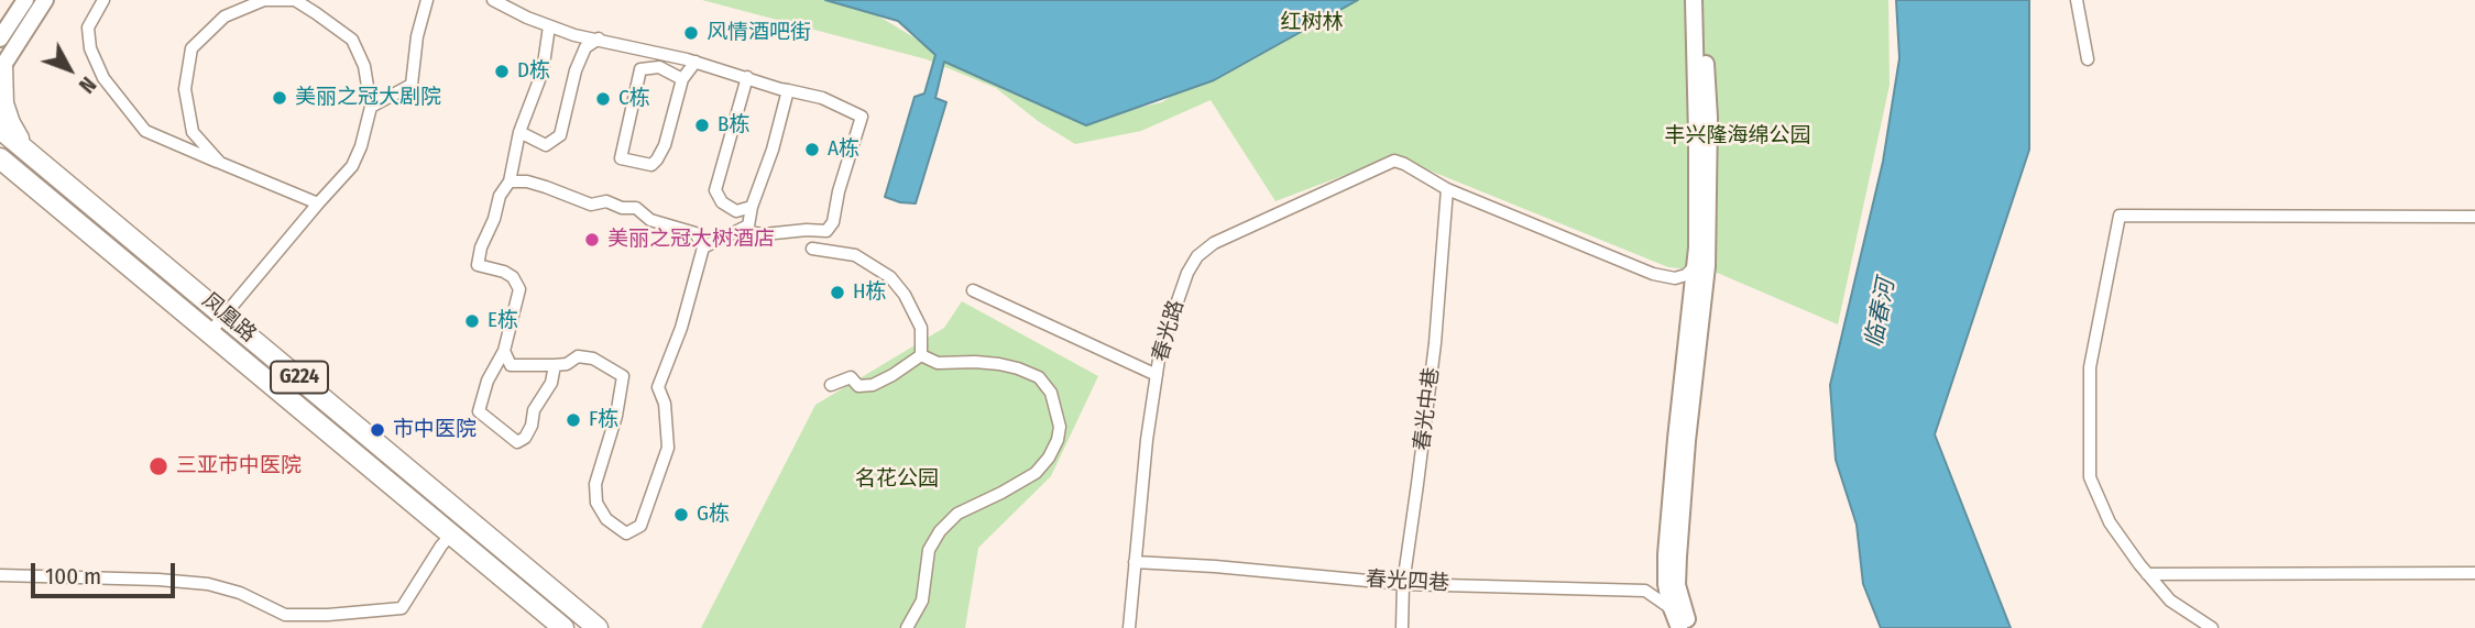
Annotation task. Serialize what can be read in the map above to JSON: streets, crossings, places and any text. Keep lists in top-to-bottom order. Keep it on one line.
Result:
{"streets":{"highway":["凤凰路","G224"],"street":["春光路","春光中巷","春光四巷"]},"crossings":[["春光路","春光中巷"],["春光路","春光四巷"],["春光中巷","春光四巷"]],"water":["临春河"],"parks":["红树林","丰兴隆海绵公园","名花公园"],"places":["风情酒吧街","D栋","美丽之冠大剧院","C栋","B栋","A栋","美丽之冠大树酒店","H栋","E栋","F栋","市中医院","三亚市中医院","G栋"],"scale_bar":"100 m","north":"bottom right"}
